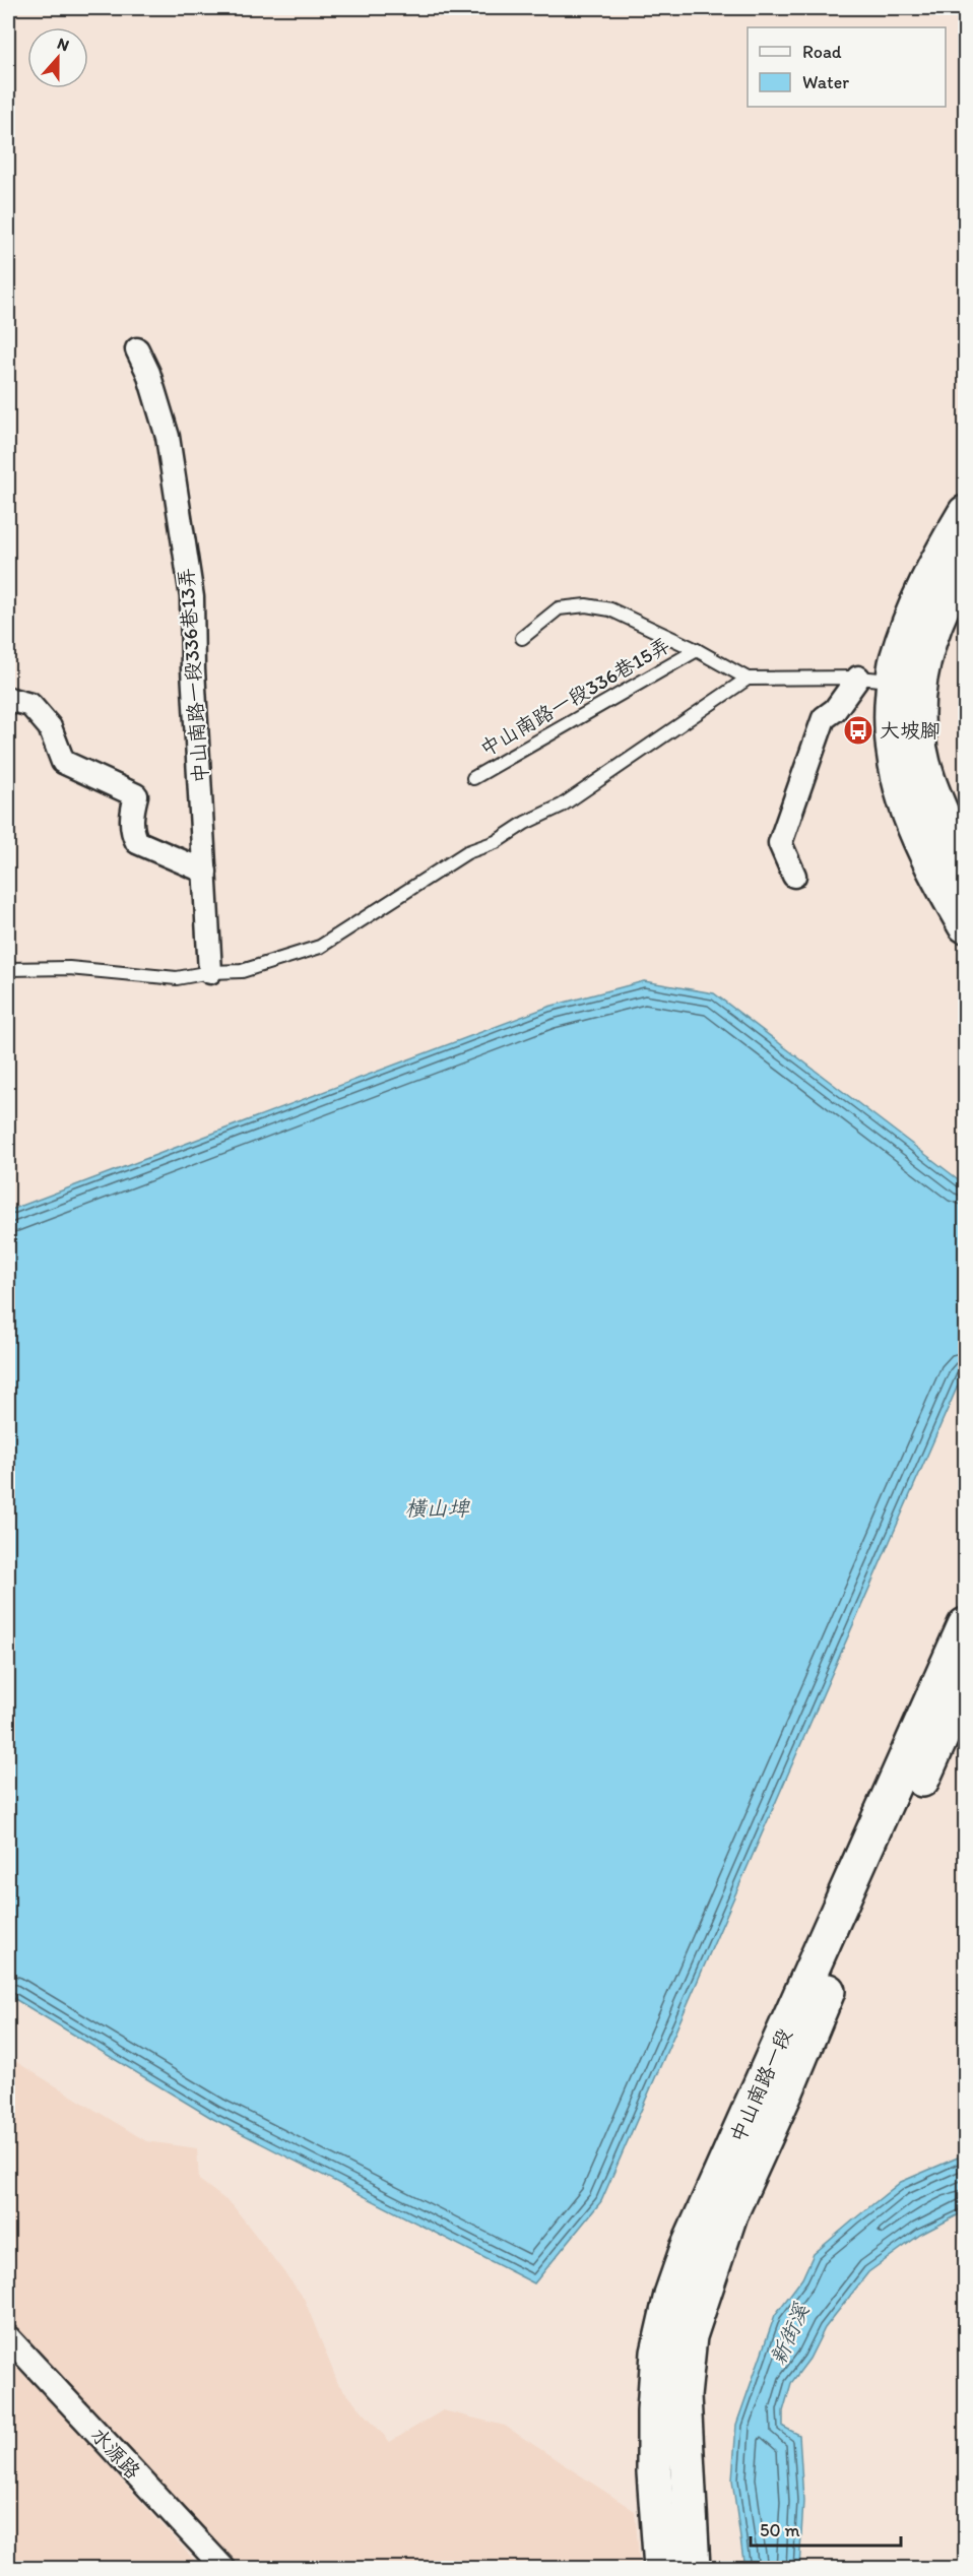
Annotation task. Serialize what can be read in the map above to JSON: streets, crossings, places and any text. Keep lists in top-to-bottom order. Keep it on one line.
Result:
{"streets":{"main road":["中山南路一段"],"street":["中山南路一段336巷13弄","水源路"],"lane":["中山南路一段336巷15弄"]},"water":["橫山埤","新街溪"],"places":{"bus stop":["大坡腳"]},"legend":["Road","Water"],"scale_bar":"50 m","north":"top"}
